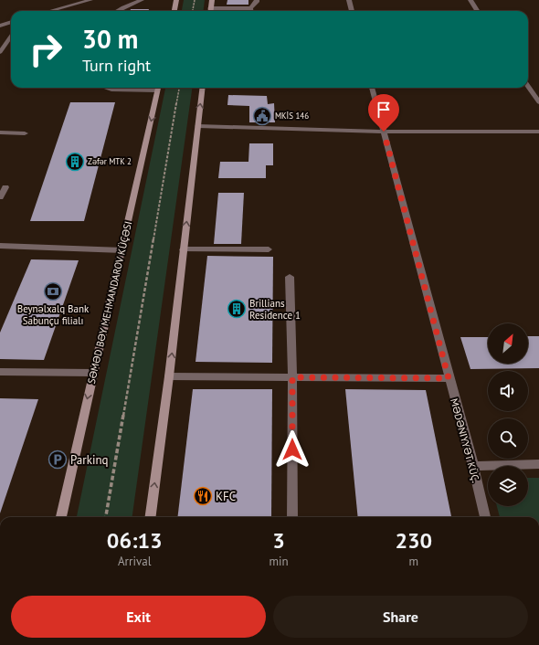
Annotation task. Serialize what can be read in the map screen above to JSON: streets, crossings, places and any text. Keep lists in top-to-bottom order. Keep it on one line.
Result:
{"streets":{"main road":["SƏMƏD BƏY MEHMANDAROV KÜÇƏSI"],"street":["MƏDƏNIYYƏT KÜÇ."]},"places":{"public building":["MKİS 146"],"building":["Zəfər MTK 2","Brillians Residence 1"],"bank":["Beynəlxalq Bank Sabunçu filialı"],"parking":["Parkinq"],"restaurant":["KFC"]},"north":"top right","page":{"turn":["30 m","Turn right"],"eta":["06:13","Arrival","3","min","230","m"],"buttons":["Exit","Share"]}}
